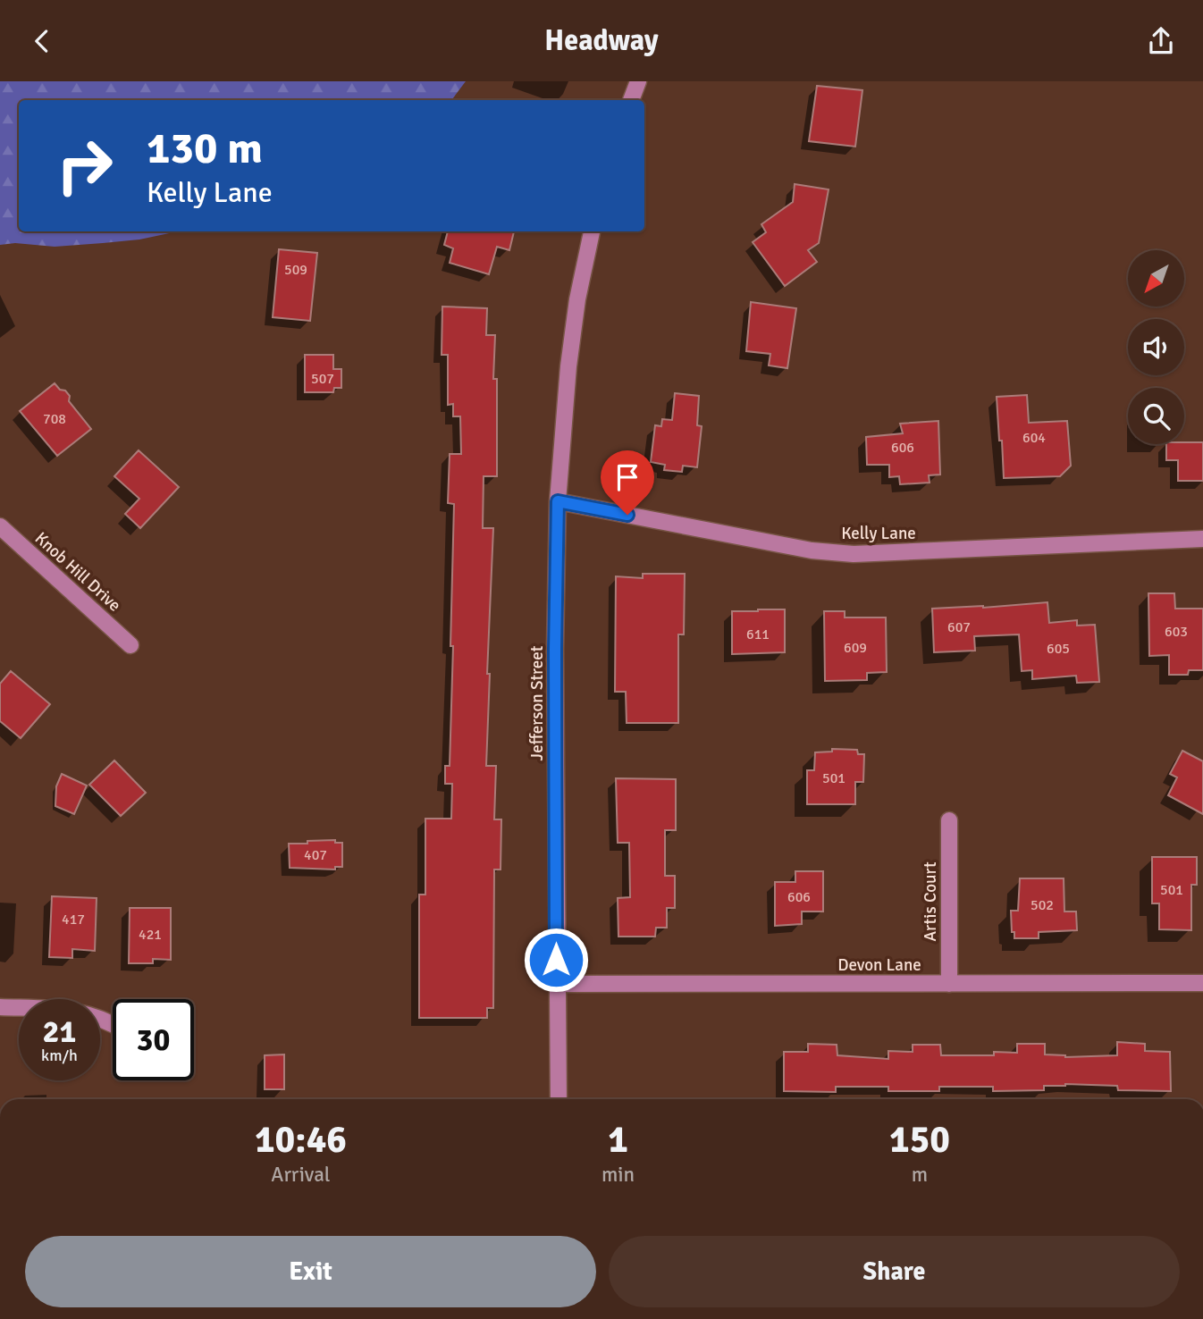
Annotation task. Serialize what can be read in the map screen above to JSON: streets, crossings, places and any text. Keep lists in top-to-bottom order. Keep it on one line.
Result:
{"streets":{"street":["Kelly Lane","Knob Hill Drive","Jefferson Street","Artis Court","Devon Lane"]},"crossings":[["Kelly Lane","Jefferson Street"],["Jefferson Street","Devon Lane"],["Artis Court","Devon Lane"]],"house_numbers":["509","507","708","604","606","607","603","611","609","605","501","407","501","606","502","417","421"],"north":"bottom left","page":{"header":"Headway","turn":["130 m","Kelly Lane"],"speed":"21 km/h","limit":"30","eta":["10:46","Arrival","1","min","150","m"],"buttons":["Exit","Share"]}}
